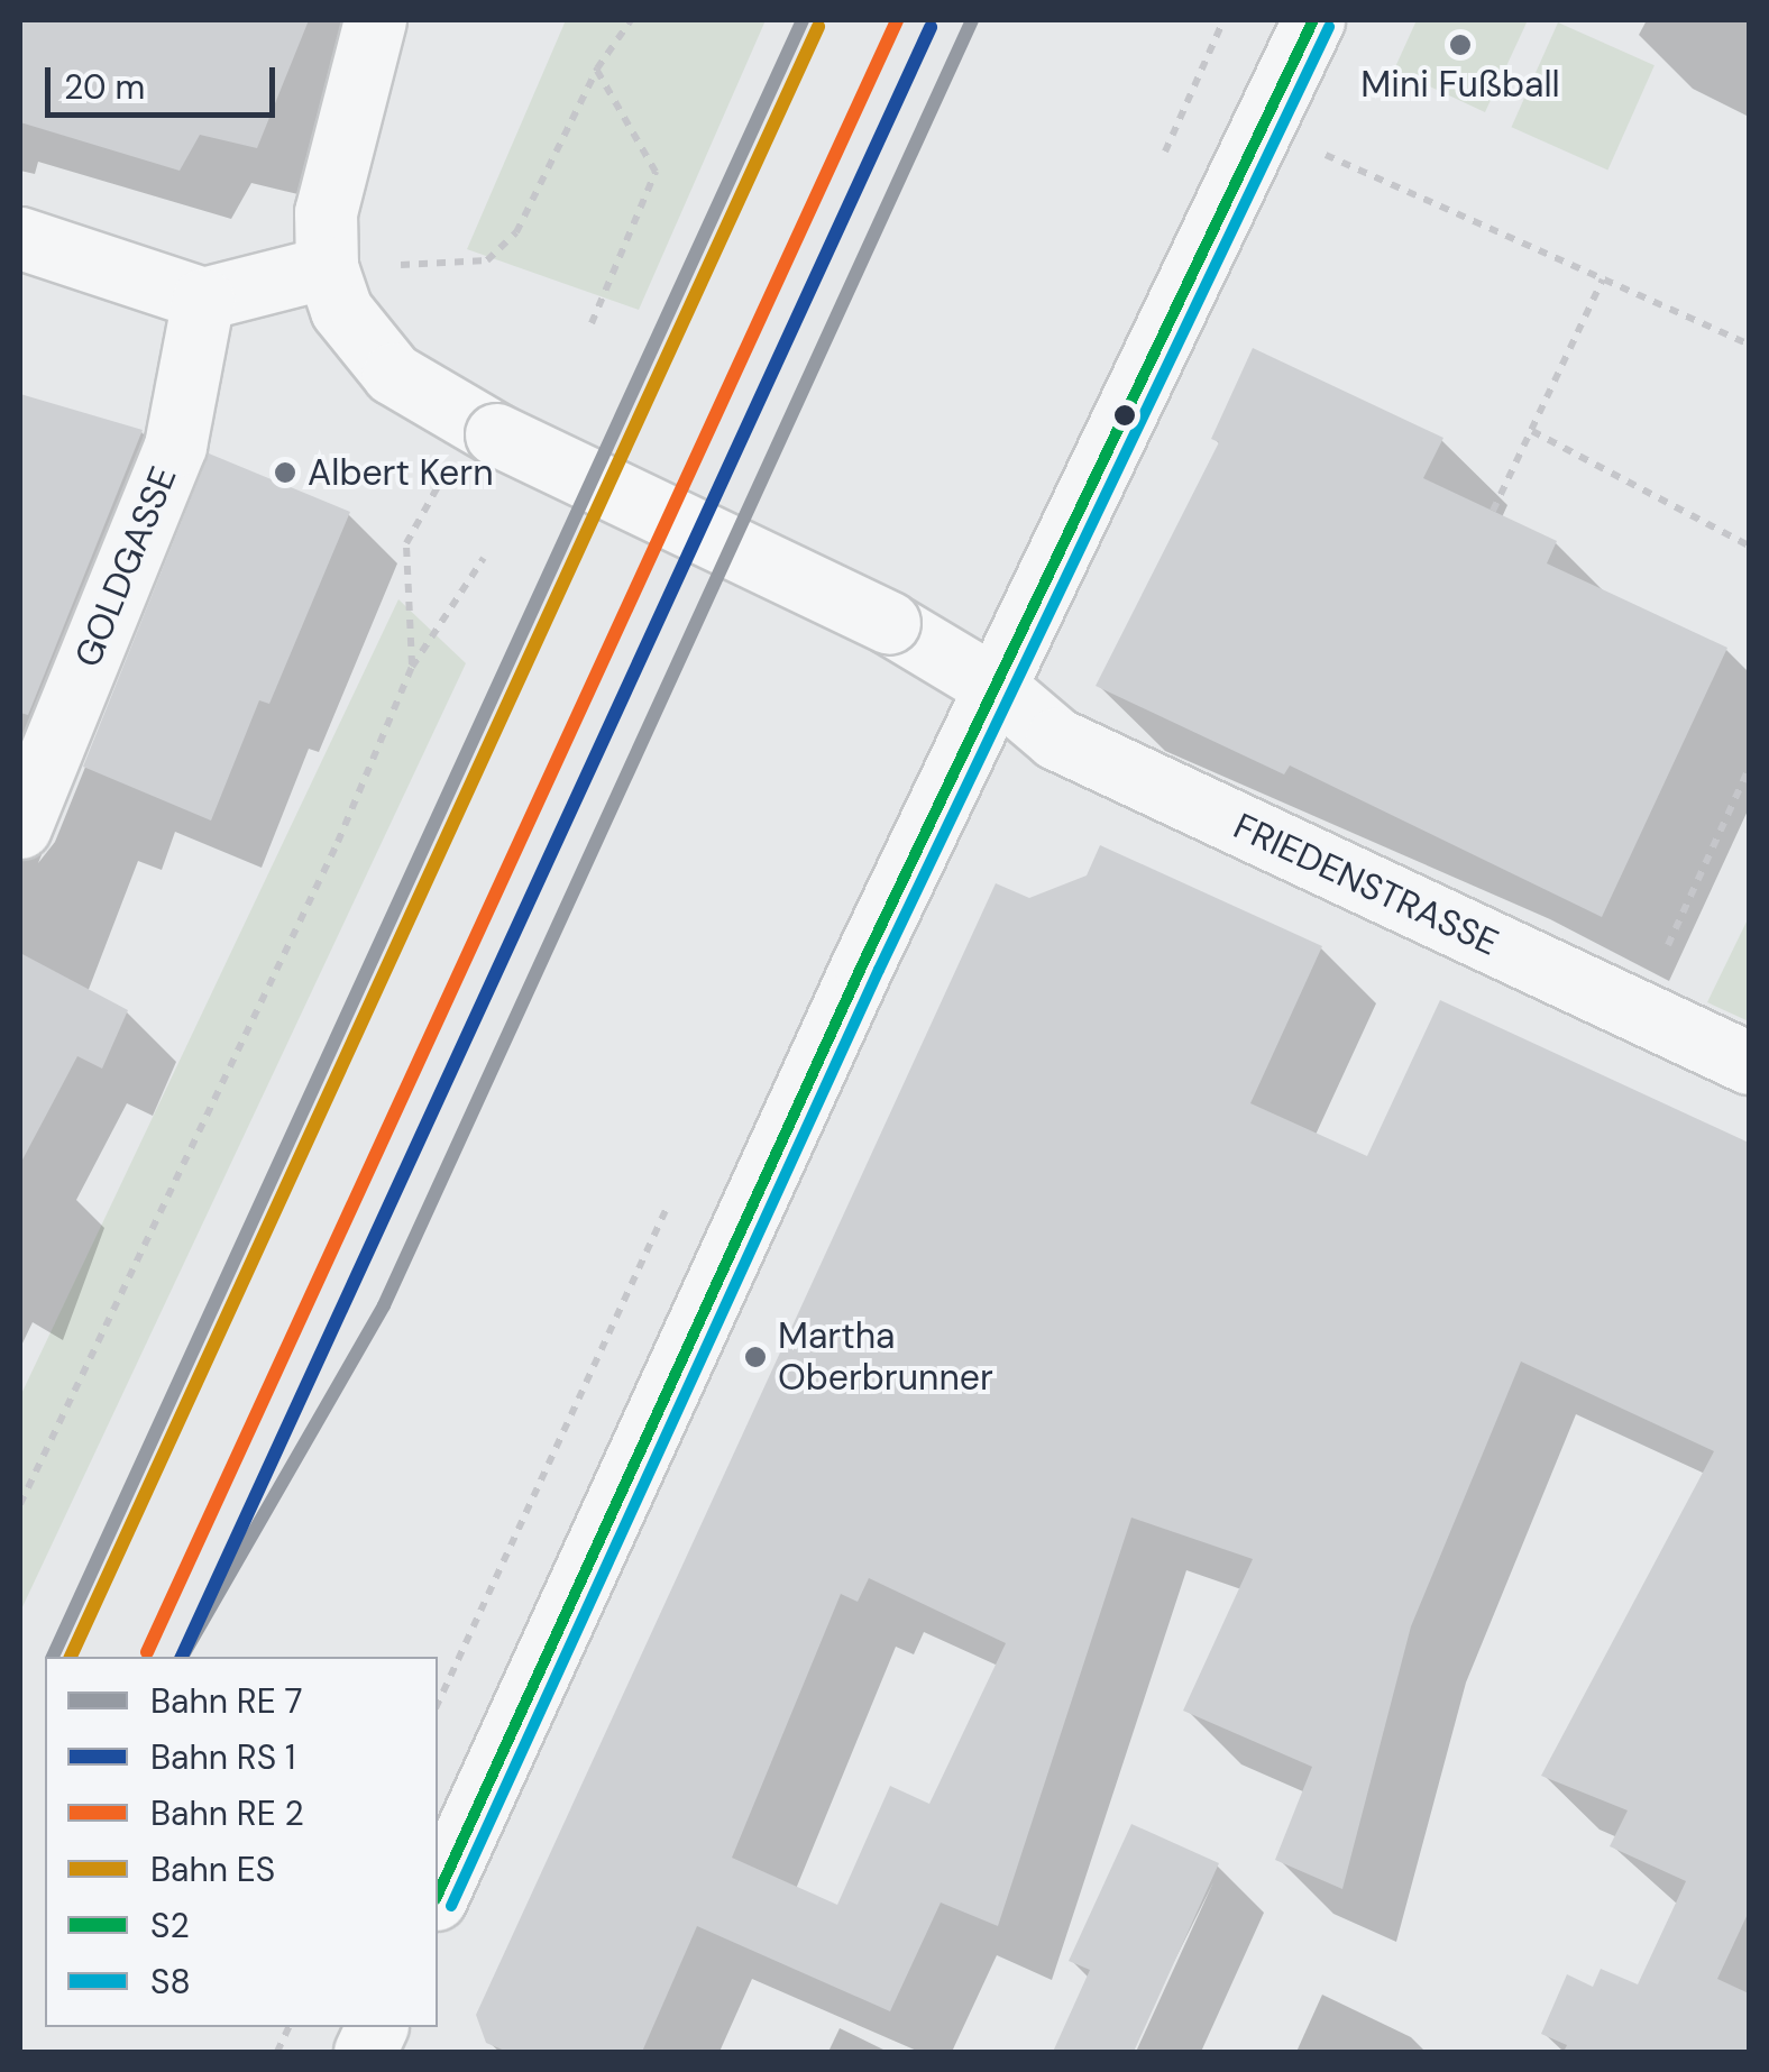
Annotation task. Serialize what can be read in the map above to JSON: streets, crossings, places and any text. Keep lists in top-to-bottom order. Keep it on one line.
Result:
{"streets":{"street":["GOLDGASSE","FRIEDENSTRASSE"]},"places":["Mini Fußball","Albert Kern","Martha Oberbrunner"],"lines":["transit line S2","rail line ES","transit line S8"],"legend":["Bahn RE 7","Bahn RS 1","Bahn RE 2","Bahn ES","S2","S8"],"scale_bar":"20 m"}
